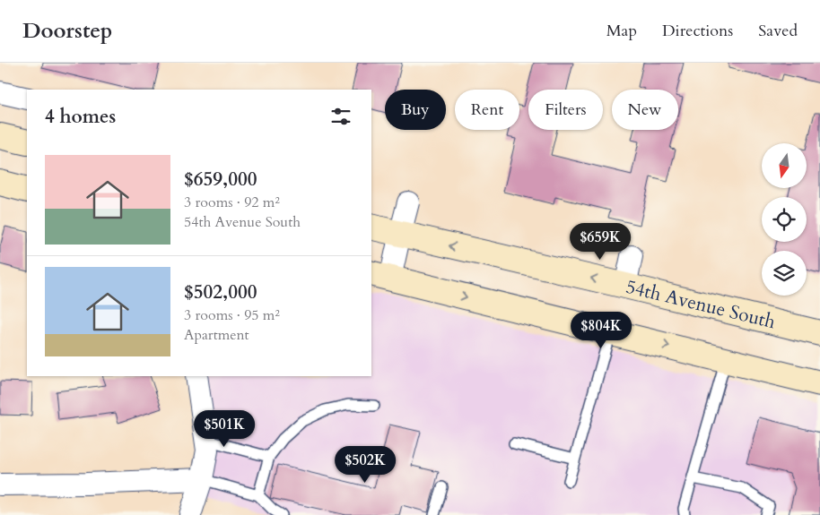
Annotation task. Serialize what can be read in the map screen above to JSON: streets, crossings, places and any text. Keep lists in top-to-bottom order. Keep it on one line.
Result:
{"streets":{"main road":["54th Avenue South"]},"north":"bottom","page":{"header":"Doorstep","nav":["Map","Directions","Saved"],"chip":["Buy","Rent","Filters","New"],"heading":"4 homes","list":[{"name":"$659,000","note":"3 rooms · 92 m² · 54th Avenue South"},{"name":"$502,000","note":"3 rooms · 95 m² · Apartment"}],"price":["$659K","$804K","$501K","$502K"]}}
